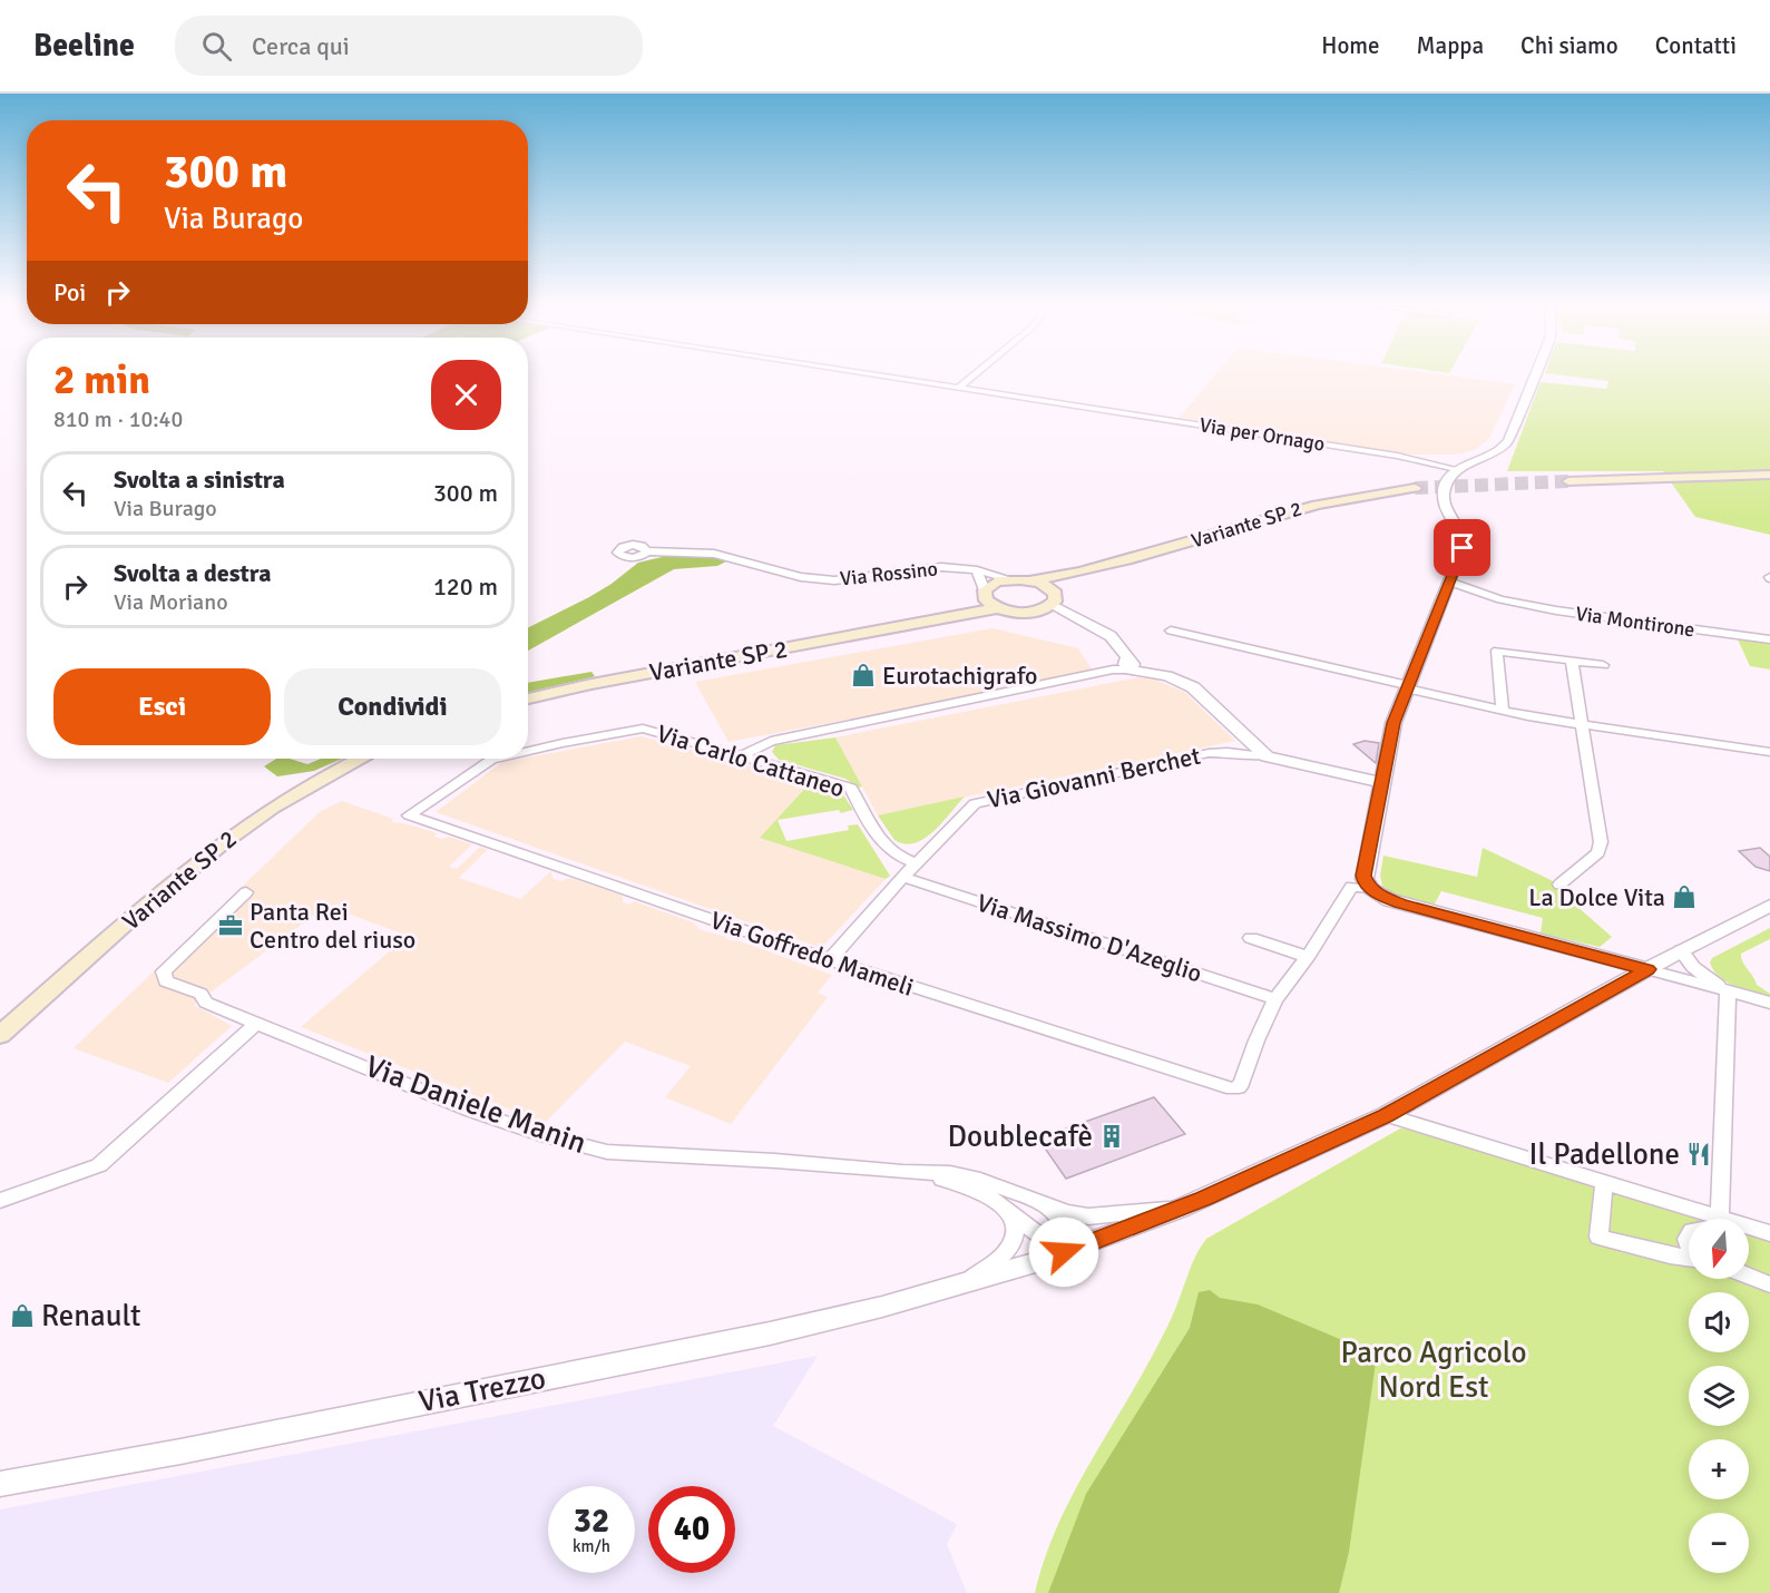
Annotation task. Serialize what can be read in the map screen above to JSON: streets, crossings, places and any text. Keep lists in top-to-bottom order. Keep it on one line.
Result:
{"streets":{"main road":["Variante SP 2"],"street":["Via per Ornago","Via Rossino","Via Montirone","Via Carlo Cattaneo","Via Giovanni Berchet","Via Massimo D'Azeglio","Via Goffredo Mameli","Via Daniele Manin","Via Trezzo"]},"crossings":[["Variante SP 2","Via Rossino"],["Via Carlo Cattaneo","Via Giovanni Berchet"],["Via Carlo Cattaneo","Via Goffredo Mameli"],["Via Giovanni Berchet","Via Massimo D'Azeglio"],["Via Giovanni Berchet","Via Goffredo Mameli"],["Via Massimo D'Azeglio","Via Goffredo Mameli"],["Via Daniele Manin","Via Trezzo"]],"parks":["Parco Agricolo Nord Est"],"places":{"shop":["Eurotachigrafo","La Dolce Vita","Renault"],"office":["Panta Rei Centro del riuso"],"building":["Doublecafè"],"restaurant":["Il Padellone"]},"north":"bottom","page":{"header":"Beeline","search":"Cerca qui","nav":["Home","Mappa","Chi siamo","Contatti"],"turn":["300 m","Via Burago"],"then":"Poi","heading":["2 min","810 m · 10:40"],"list":[{"name":"Svolta a sinistra","note":"Via Burago","value":"300 m"},{"name":"Svolta a destra","note":"Via Moriano","value":"120 m"}],"buttons":["Esci","Condividi"],"map_buttons":["+","−"],"speed":"32 km/h","limit":"40"}}
